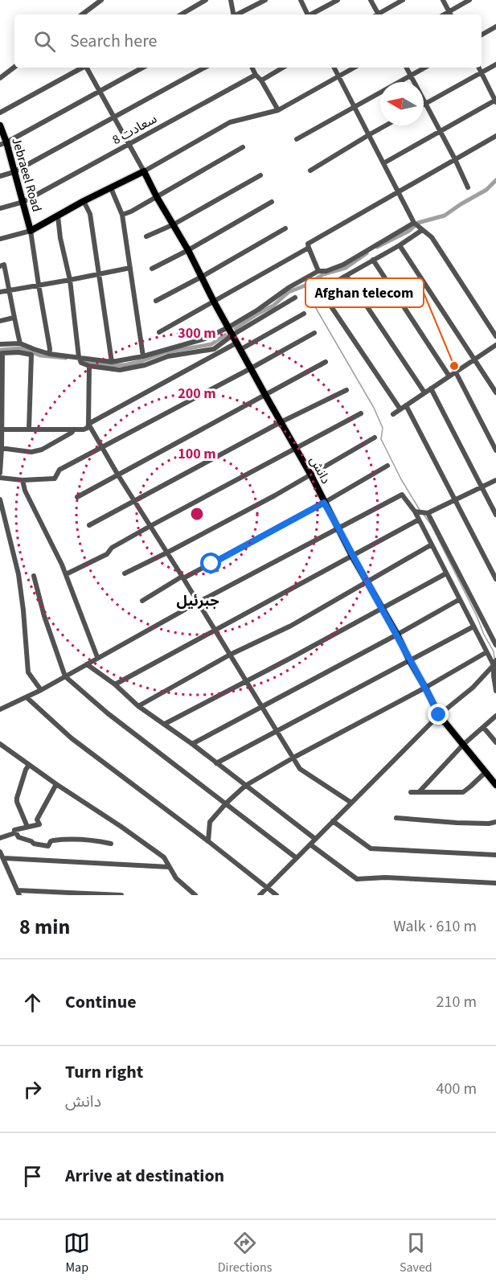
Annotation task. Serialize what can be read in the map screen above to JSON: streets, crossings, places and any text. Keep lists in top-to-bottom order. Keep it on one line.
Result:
{"streets":{"main road":["Jebraeel Road","دانش"],"street":["سعادت 8"]},"crossings":[["سعادت 8","Jebraeel Road"]],"districts":["جبرئیل"],"places":["Afghan telecom"],"north":"left","page":{"search":"Search here","heading":["8 min","Walk · 610 m"],"list":[["Continue","210 m"],["Turn right","دانش","400 m"],"Arrive at destination"],"nav":["Map","Directions","Saved"]},"rings":["300 m","200 m","100 m"]}
